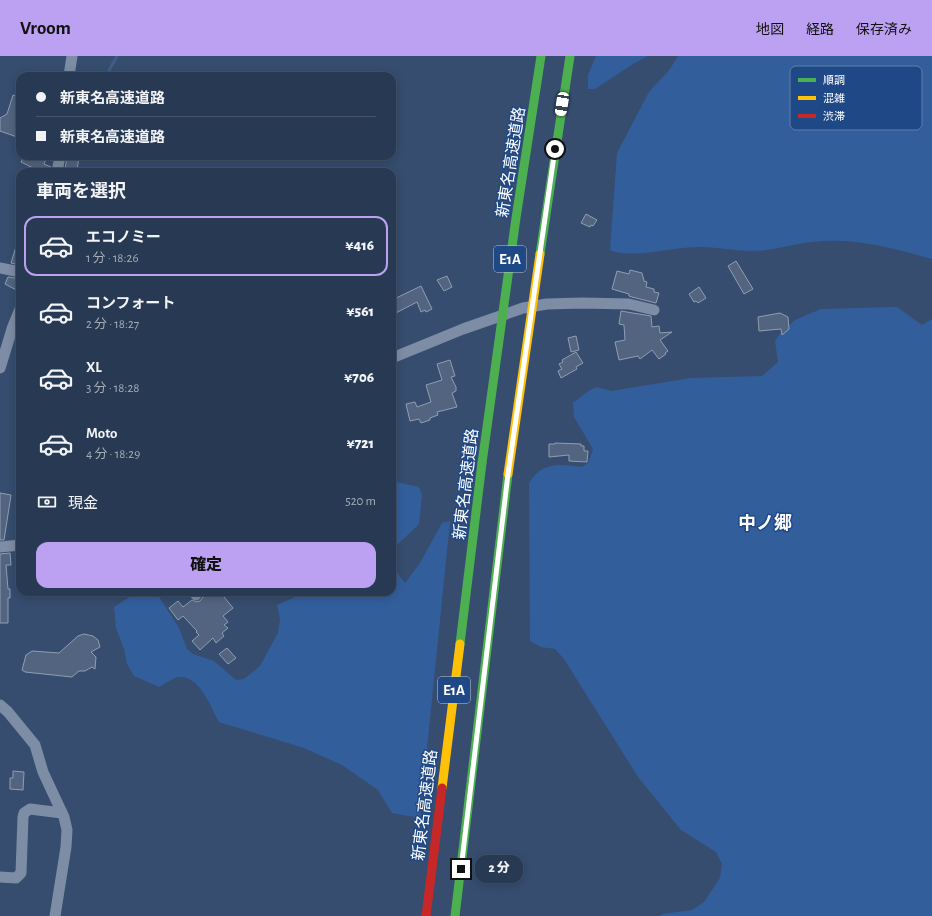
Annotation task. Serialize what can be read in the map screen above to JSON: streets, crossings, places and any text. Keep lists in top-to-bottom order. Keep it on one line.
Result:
{"streets":{"highway":["新東名高速道路","E1A"]},"districts":["中ノ郷"],"legend":["順調","混雑","渋滞"],"page":{"header":"Vroom","nav":["地図","経路","保存済み"],"banner":["新東名高速道路","新東名高速道路"],"heading":"車両を選択","list":[{"name":"エコノミー","note":"1 分 · 18:26","value":"¥416"},{"name":"コンフォート","note":"2 分 · 18:27","value":"¥561"},{"name":"XL","note":"3 分 · 18:28","value":"¥706"},{"name":"Moto","note":"4 分 · 18:29","value":"¥721"}],"pay":["現金","520 m"],"buttons":"確定","bubble":"2 分"}}
